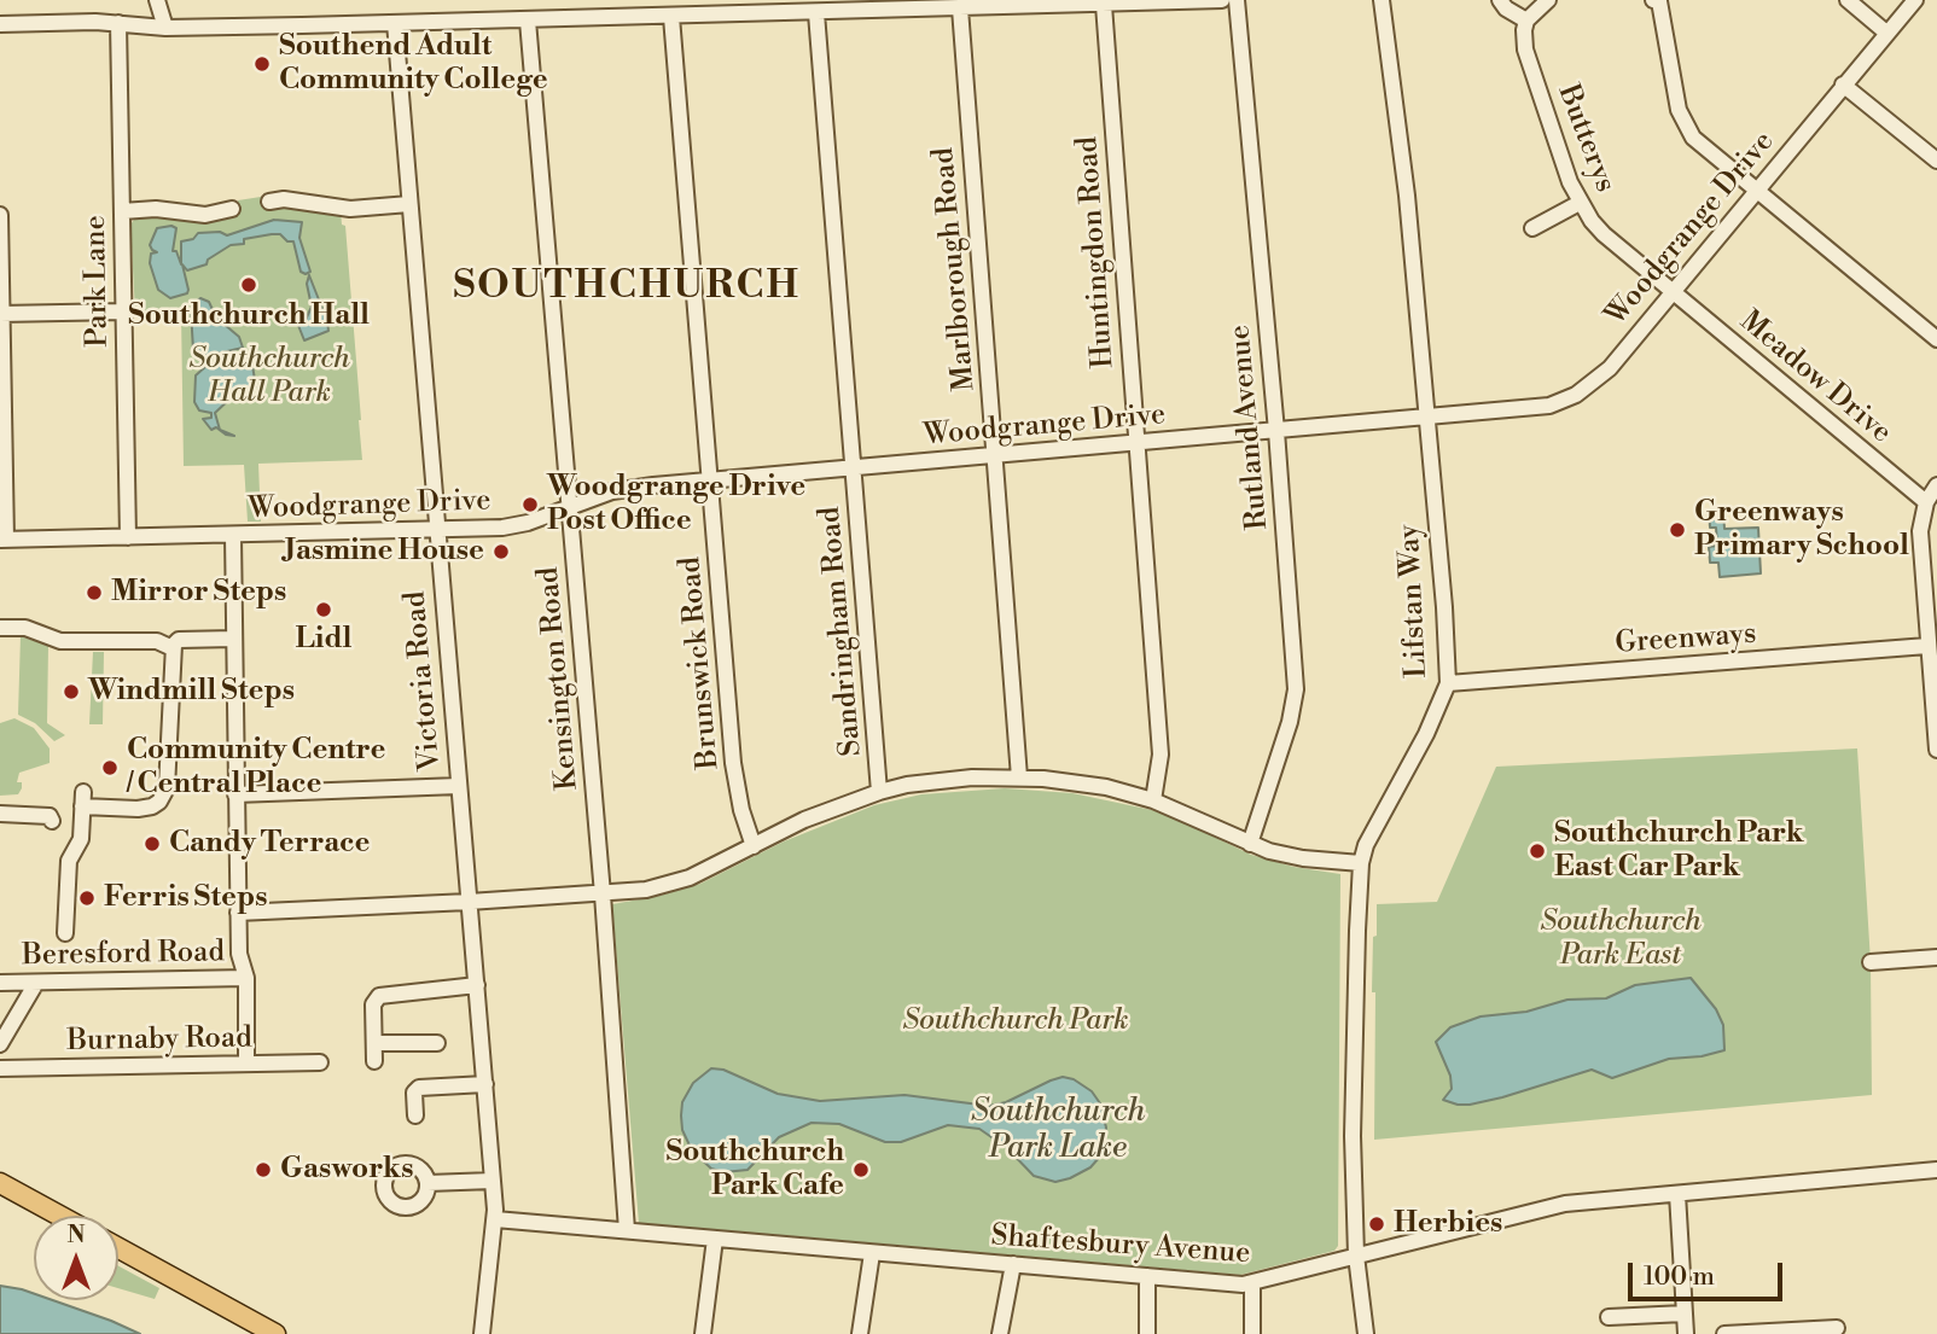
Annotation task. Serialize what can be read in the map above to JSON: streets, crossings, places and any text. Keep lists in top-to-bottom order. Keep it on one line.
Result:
{"streets":{"street":["Butterys","Woodgrange Drive","Huntingdon Road","Marlborough Road","Park Lane","Meadow Drive","Rutland Avenue","Lifstan Way","Sandringham Road","Greenways","Brunswick Road","Kensington Road","Victoria Road","Beresford Road","Burnaby Road","Shaftesbury Avenue"]},"crossings":[["Butterys","Woodgrange Drive"],["Butterys","Meadow Drive"],["Woodgrange Drive","Huntingdon Road"],["Woodgrange Drive","Marlborough Road"],["Woodgrange Drive","Park Lane"],["Woodgrange Drive","Meadow Drive"],["Woodgrange Drive","Rutland Avenue"],["Woodgrange Drive","Lifstan Way"],["Woodgrange Drive","Sandringham Road"],["Woodgrange Drive","Brunswick Road"],["Woodgrange Drive","Kensington Road"],["Woodgrange Drive","Victoria Road"],["Lifstan Way","Greenways"],["Lifstan Way","Shaftesbury Avenue"],["Kensington Road","Shaftesbury Avenue"],["Victoria Road","Shaftesbury Avenue"]],"districts":["SOUTHCHURCH"],"water":["Southchurch Park Lake"],"parks":["Southchurch Hall Park","Southchurch Park East","Southchurch Park"],"places":["Southend Adult Community College","Southchurch Hall","Woodgrange Drive Post Office","Greenways Primary School","Jasmine House","Mirror Steps","Lidl","Windmill Steps","Community Centre / Central Place","Candy Terrace","Southchurch Park East Car Park","Ferris Steps","Gasworks","Southchurch Park Cafe","Herbies"],"scale_bar":"100 m","north":"top"}
